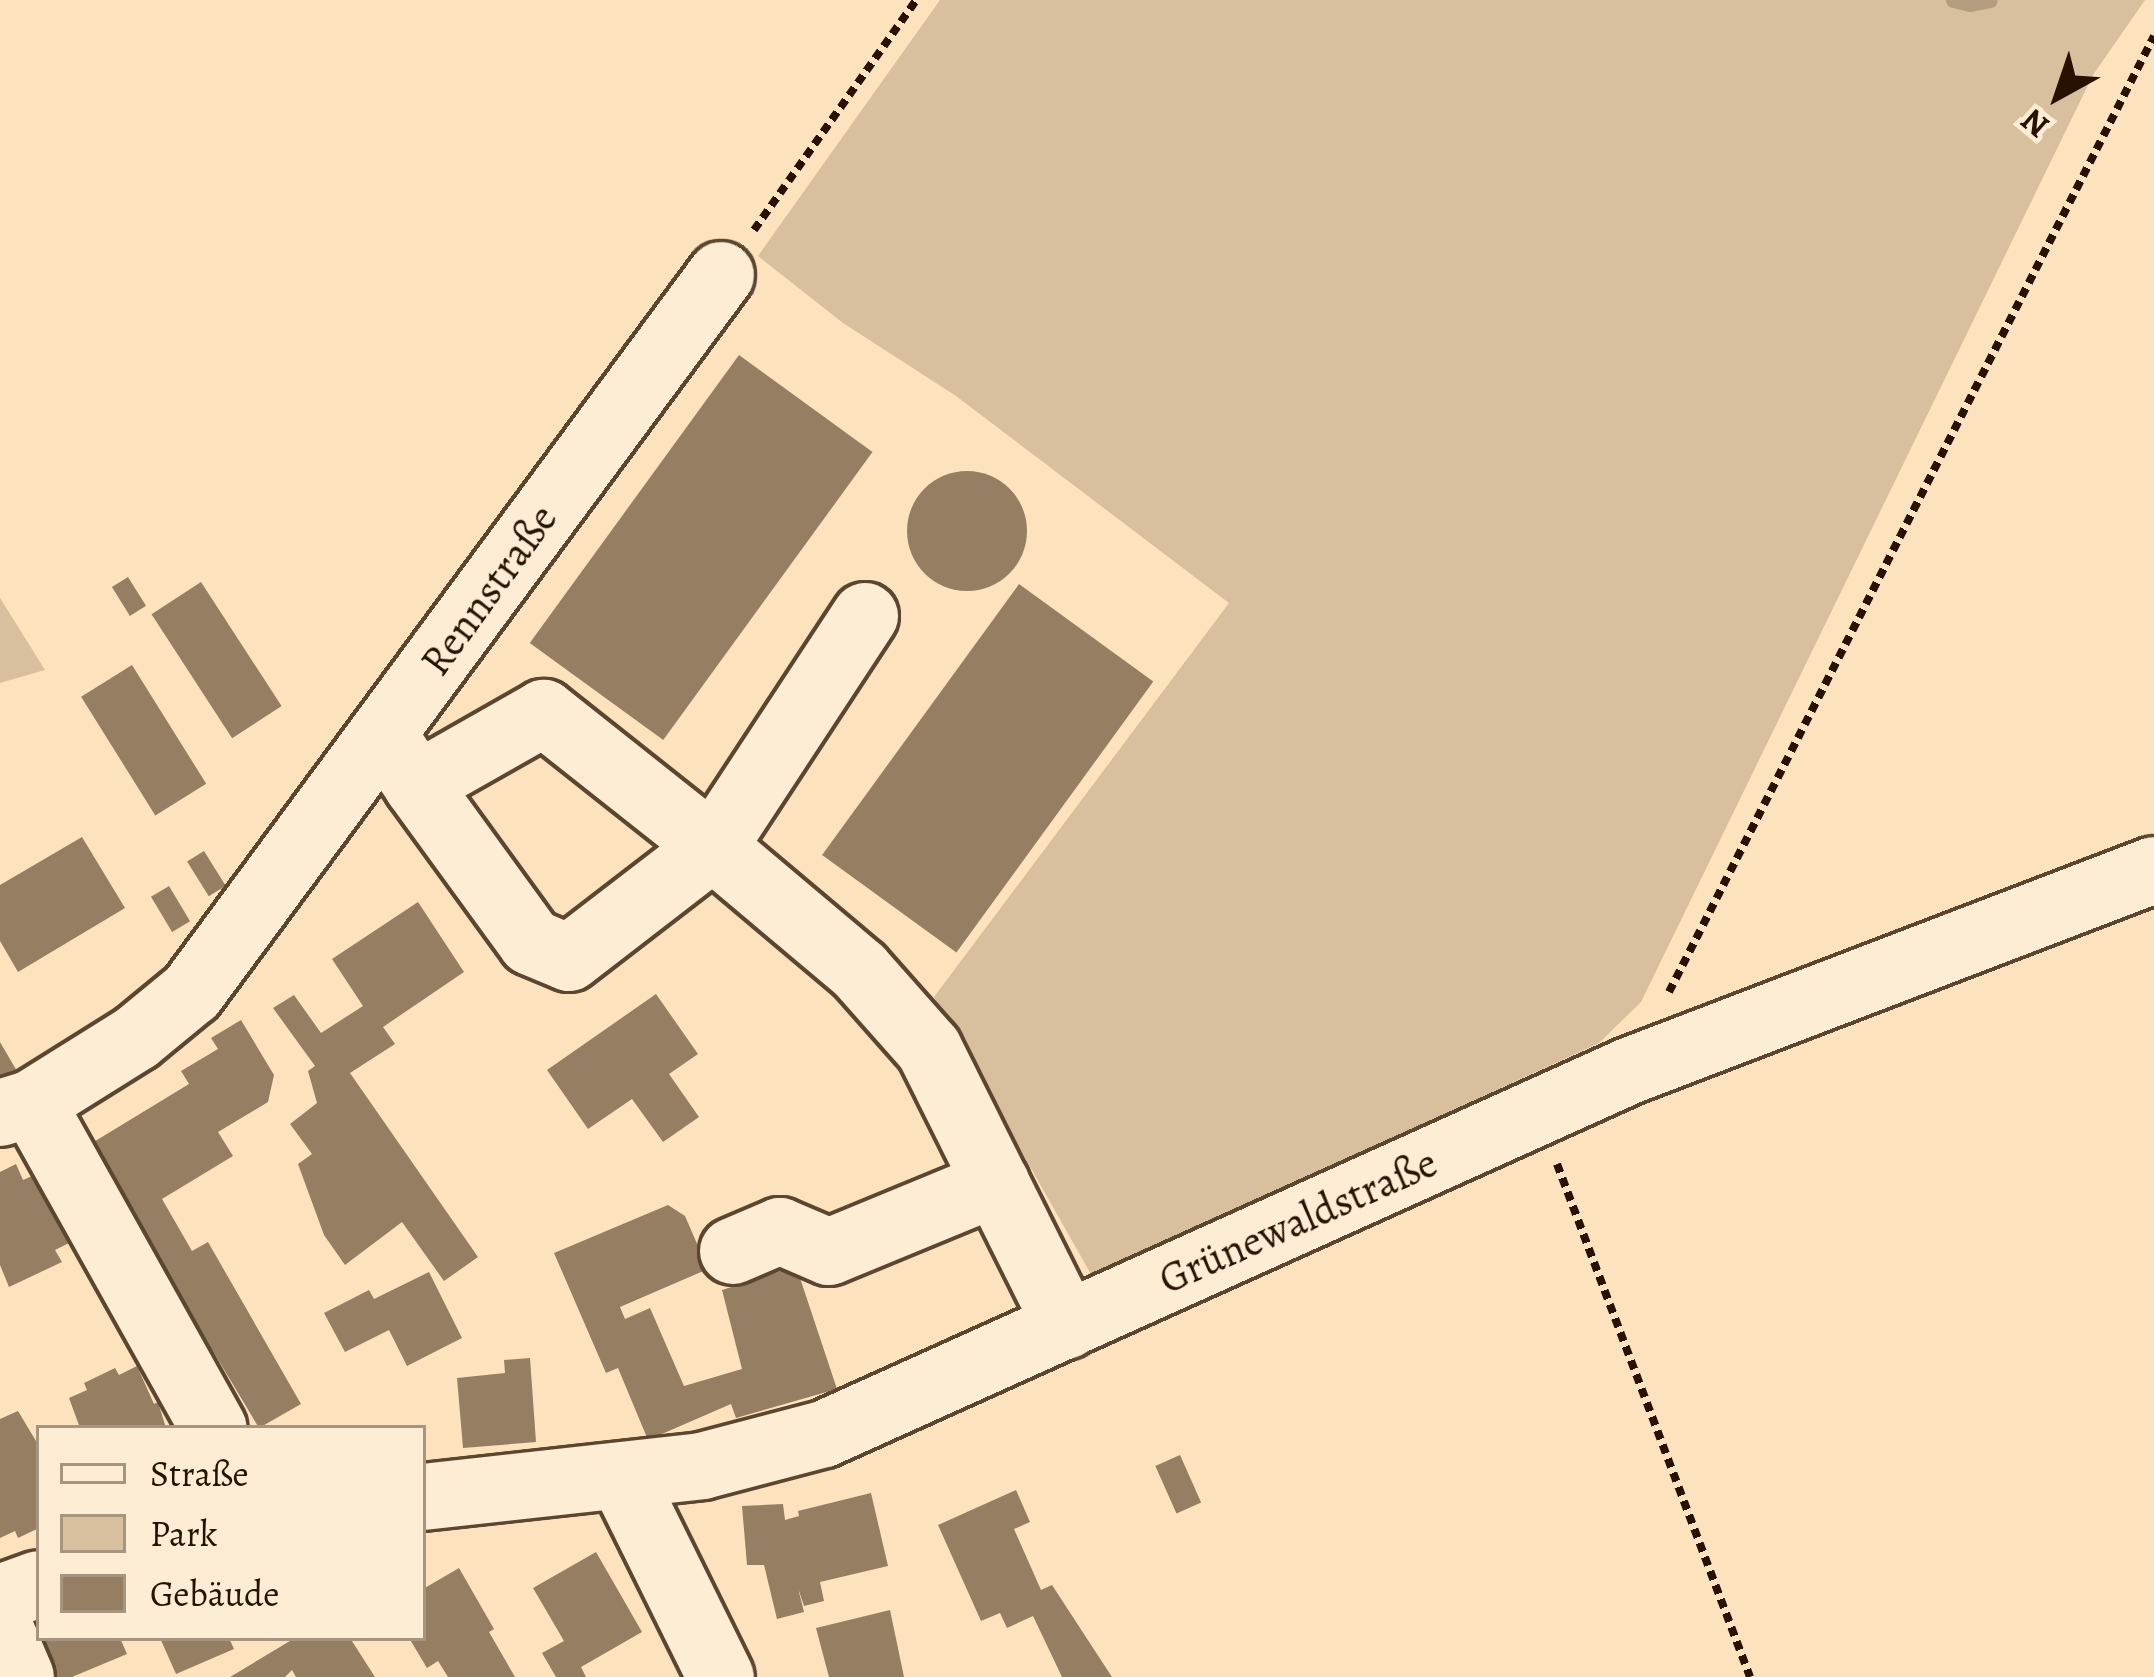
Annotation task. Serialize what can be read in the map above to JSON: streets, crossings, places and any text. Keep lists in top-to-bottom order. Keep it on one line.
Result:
{"streets":{"street":["Rennstraße","Grünewaldstraße"]},"legend":["Straße","Park","Gebäude"],"north":"bottom left"}
